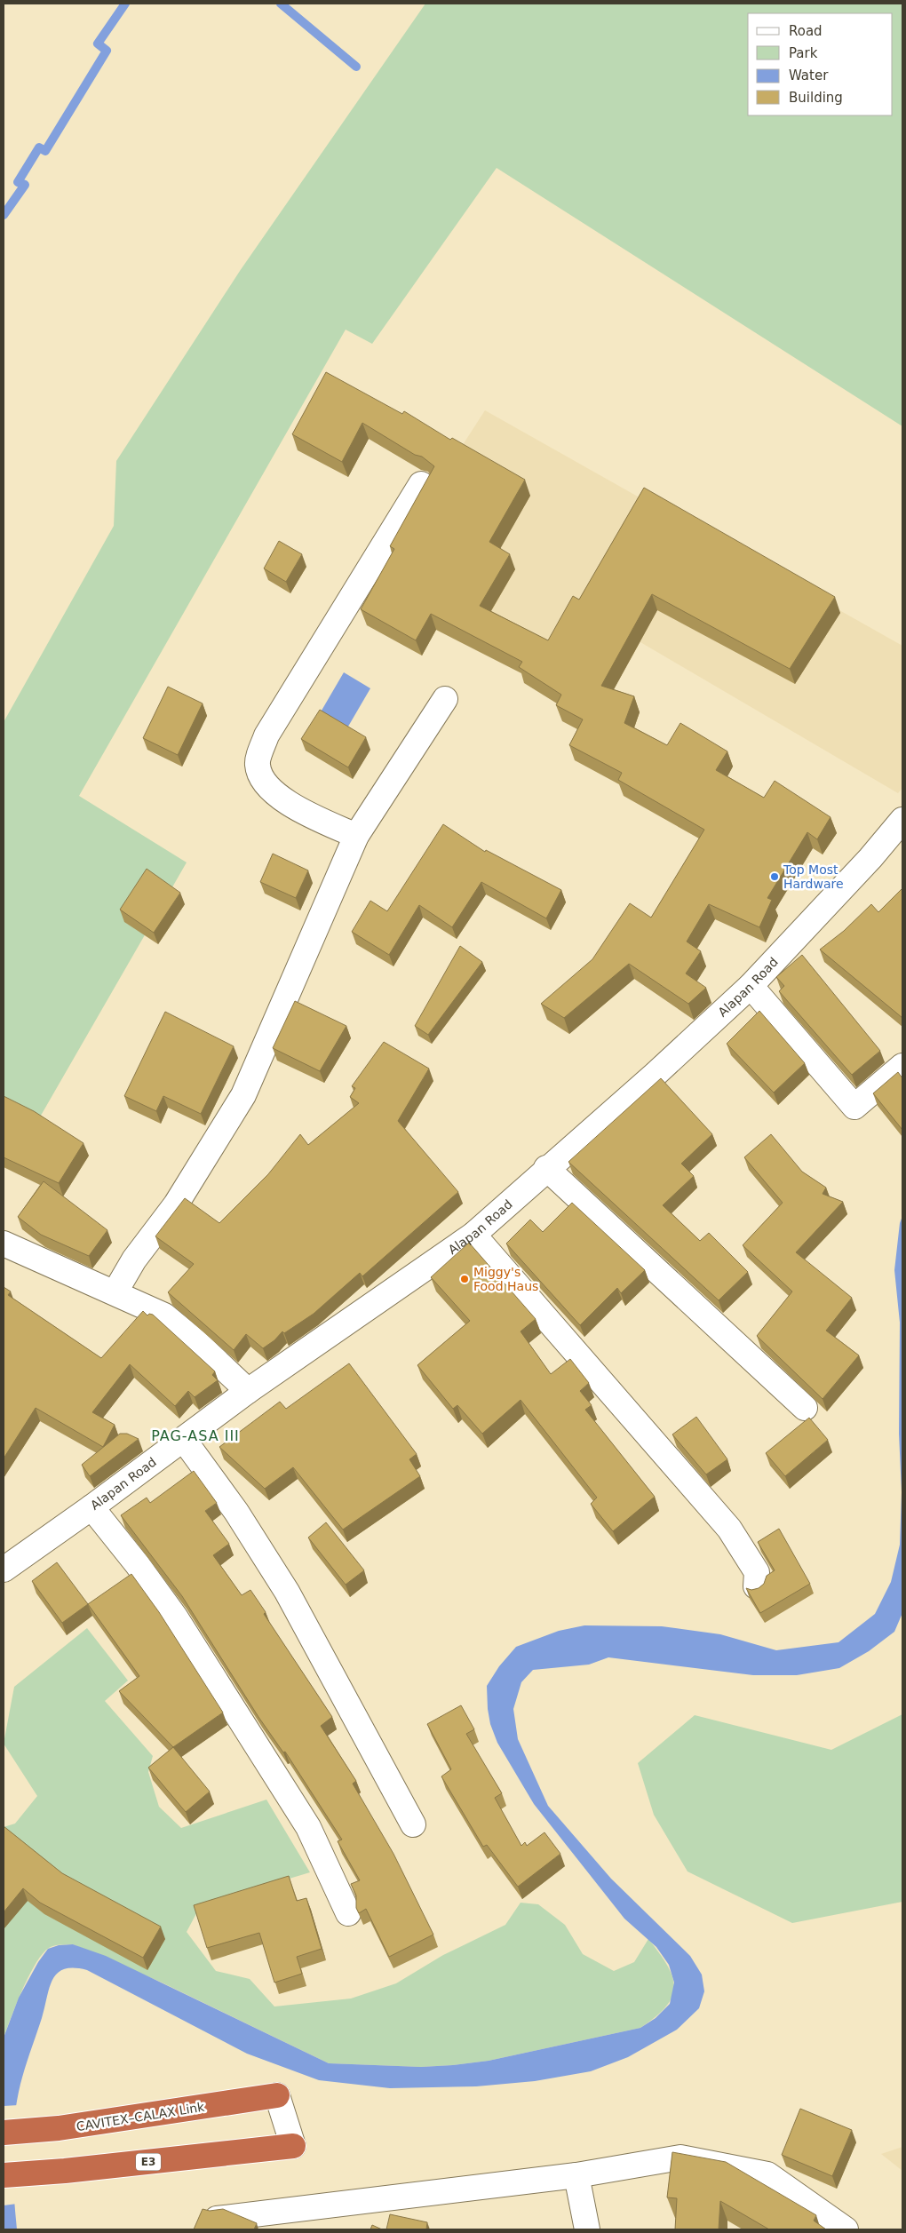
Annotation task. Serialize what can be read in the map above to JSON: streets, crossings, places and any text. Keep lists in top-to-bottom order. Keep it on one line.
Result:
{"streets":{"highway":["CAVITEX–CALAX Link","E3"],"street":["Alapan Road"]},"districts":["PAG-ASA III"],"places":["Top Most Hardware","Miggy's Food Haus"],"legend":["Road","Park","Water","Building"]}
